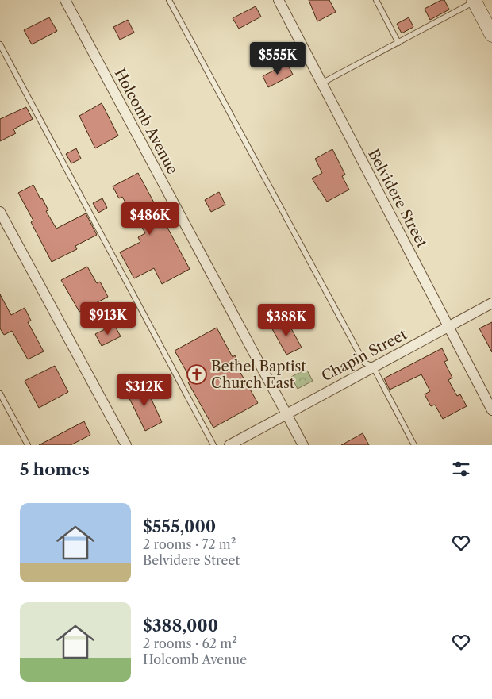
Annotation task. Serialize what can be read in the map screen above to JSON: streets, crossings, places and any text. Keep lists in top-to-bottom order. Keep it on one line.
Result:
{"streets":{"street":["Holcomb Avenue","Belvidere Street","Chapin Street"]},"crossings":[["Holcomb Avenue","Chapin Street"],["Belvidere Street","Chapin Street"]],"places":{"church":["Bethel Baptist Church East"]},"page":{"price":["$555K","$486K","$913K","$388K","$312K"],"heading":"5 homes","list":[{"name":"$555,000","note":"2 rooms · 72 m² · Belvidere Street"},{"name":"$388,000","note":"2 rooms · 62 m² · Holcomb Avenue"}]}}
